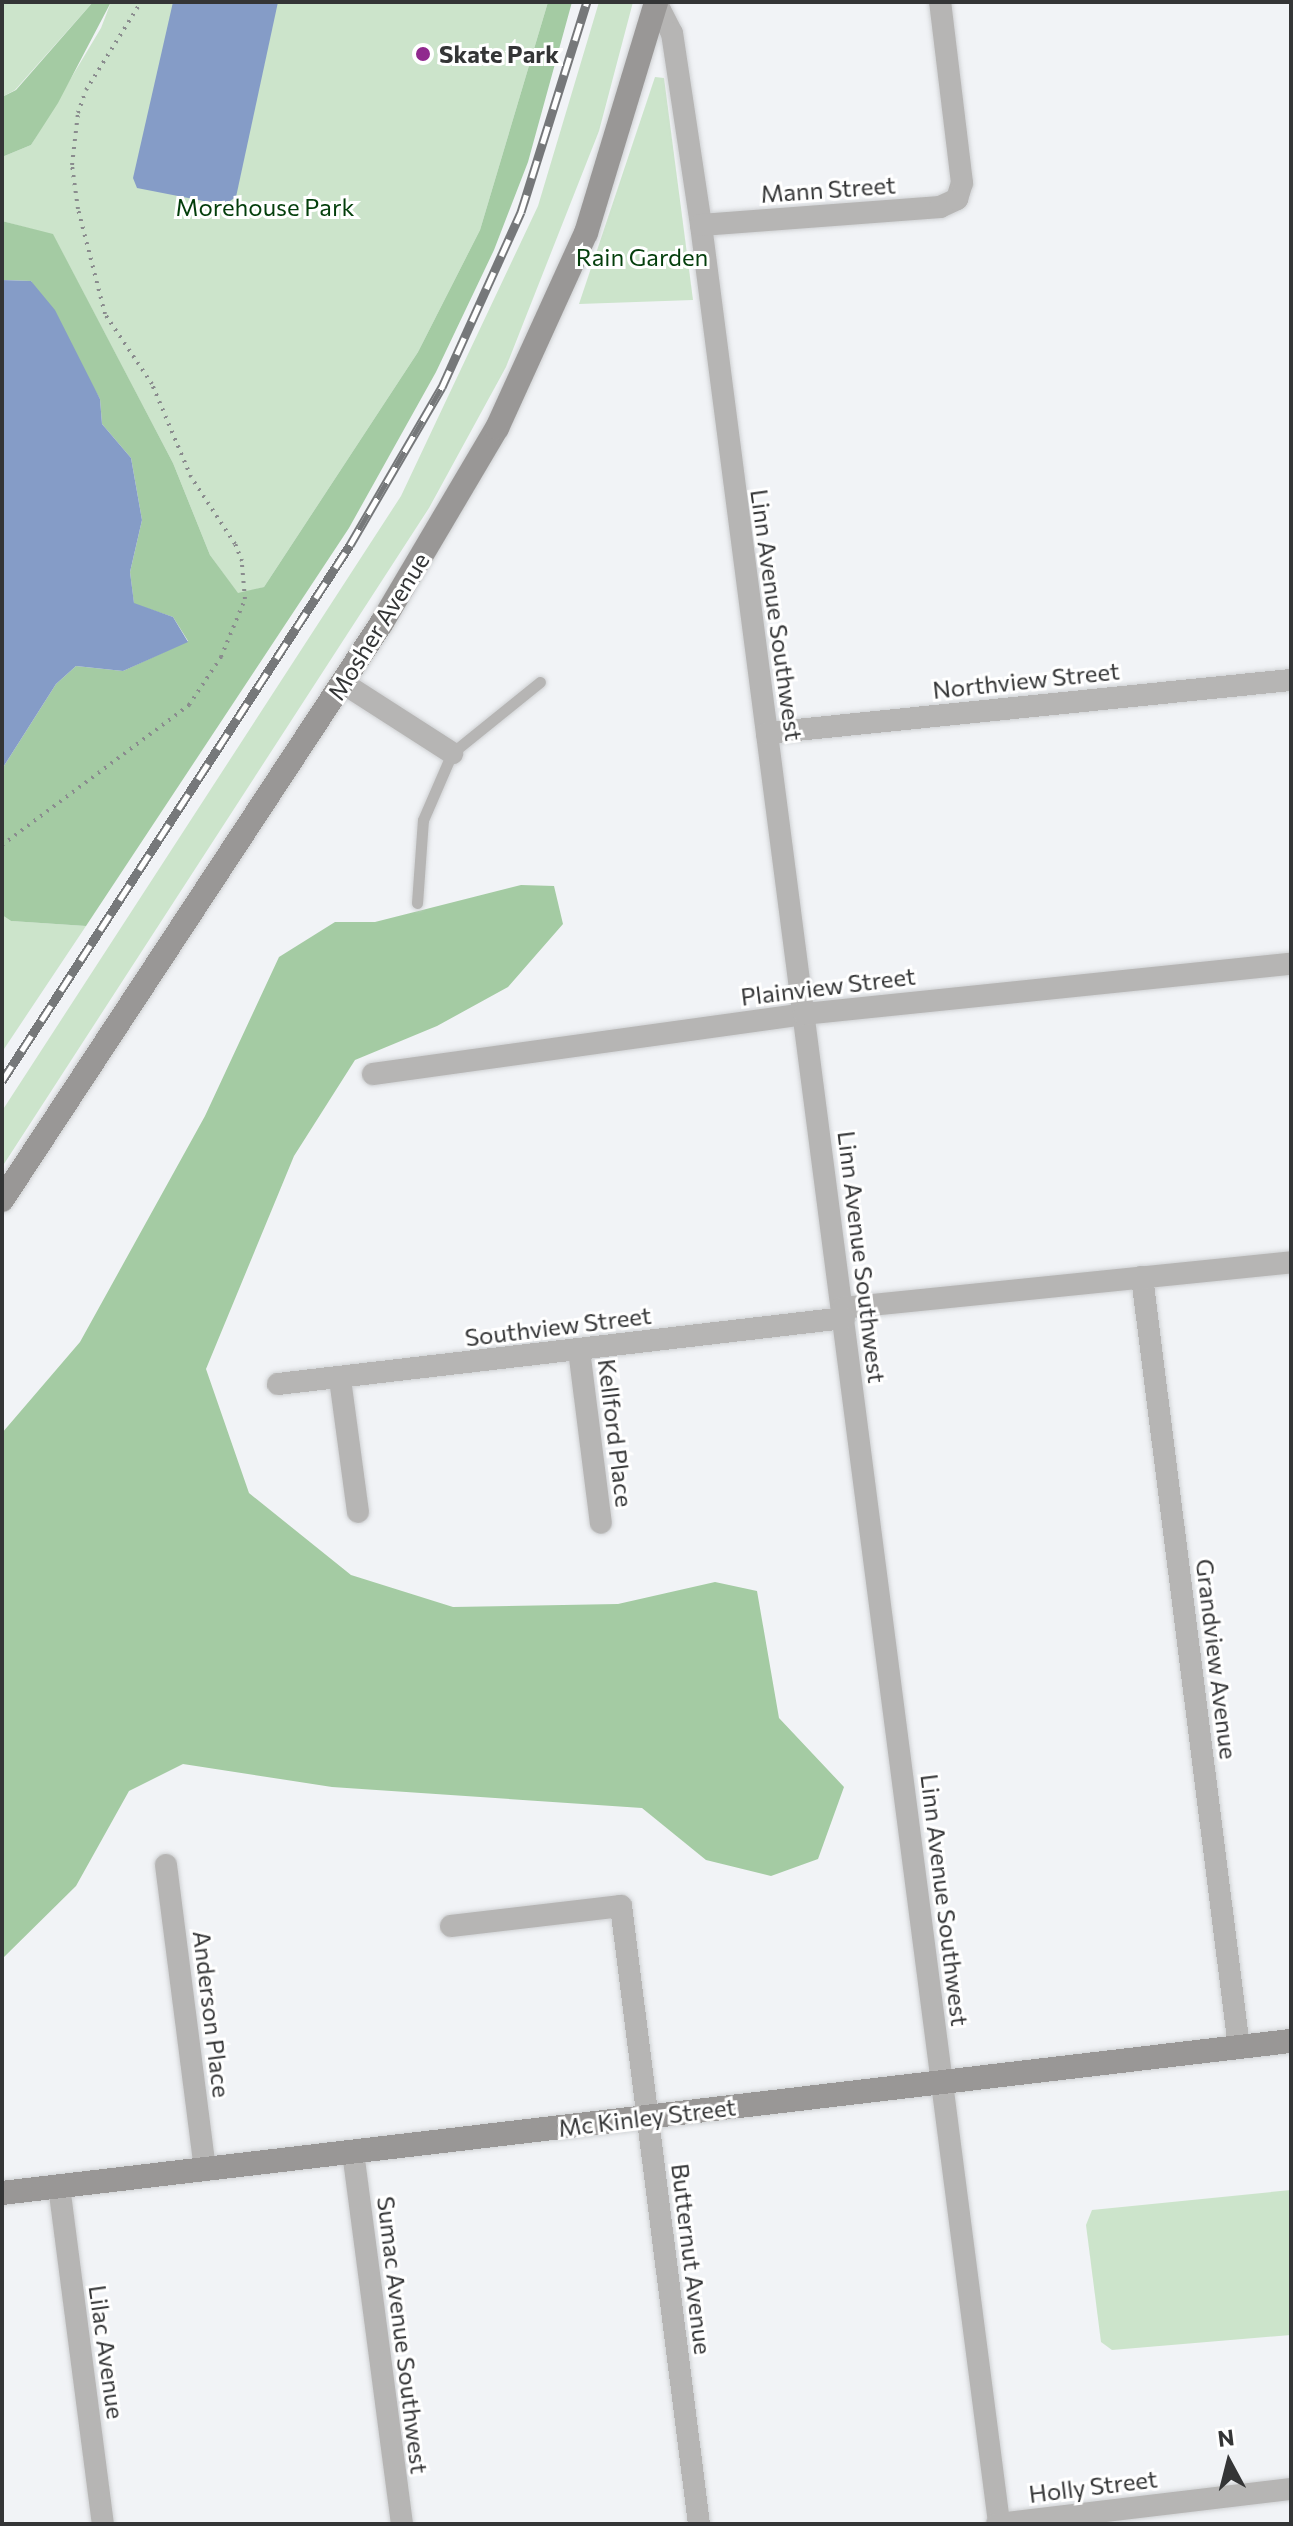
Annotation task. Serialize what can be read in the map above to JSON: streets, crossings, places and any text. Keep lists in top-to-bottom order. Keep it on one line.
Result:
{"streets":{"street":["Mann Street","Linn Avenue Southwest","Mosher Avenue","Northview Street","Plainview Street","Southview Street","Kellford Place","Grandview Avenue","Anderson Place","Mc Kinley Street","Butternut Avenue","Sumac Avenue Southwest","Lilac Avenue","Holly Street"]},"crossings":[["Mann Street","Linn Avenue Southwest"],["Linn Avenue Southwest","Mosher Avenue"],["Linn Avenue Southwest","Northview Street"],["Linn Avenue Southwest","Plainview Street"],["Linn Avenue Southwest","Southview Street"],["Linn Avenue Southwest","Mc Kinley Street"],["Linn Avenue Southwest","Holly Street"],["Southview Street","Kellford Place"],["Southview Street","Grandview Avenue"],["Grandview Avenue","Mc Kinley Street"],["Anderson Place","Mc Kinley Street"],["Mc Kinley Street","Butternut Avenue"],["Mc Kinley Street","Sumac Avenue Southwest"],["Mc Kinley Street","Lilac Avenue"]],"parks":["Morehouse Park","Rain Garden"],"places":["Skate Park"],"north":"top"}
